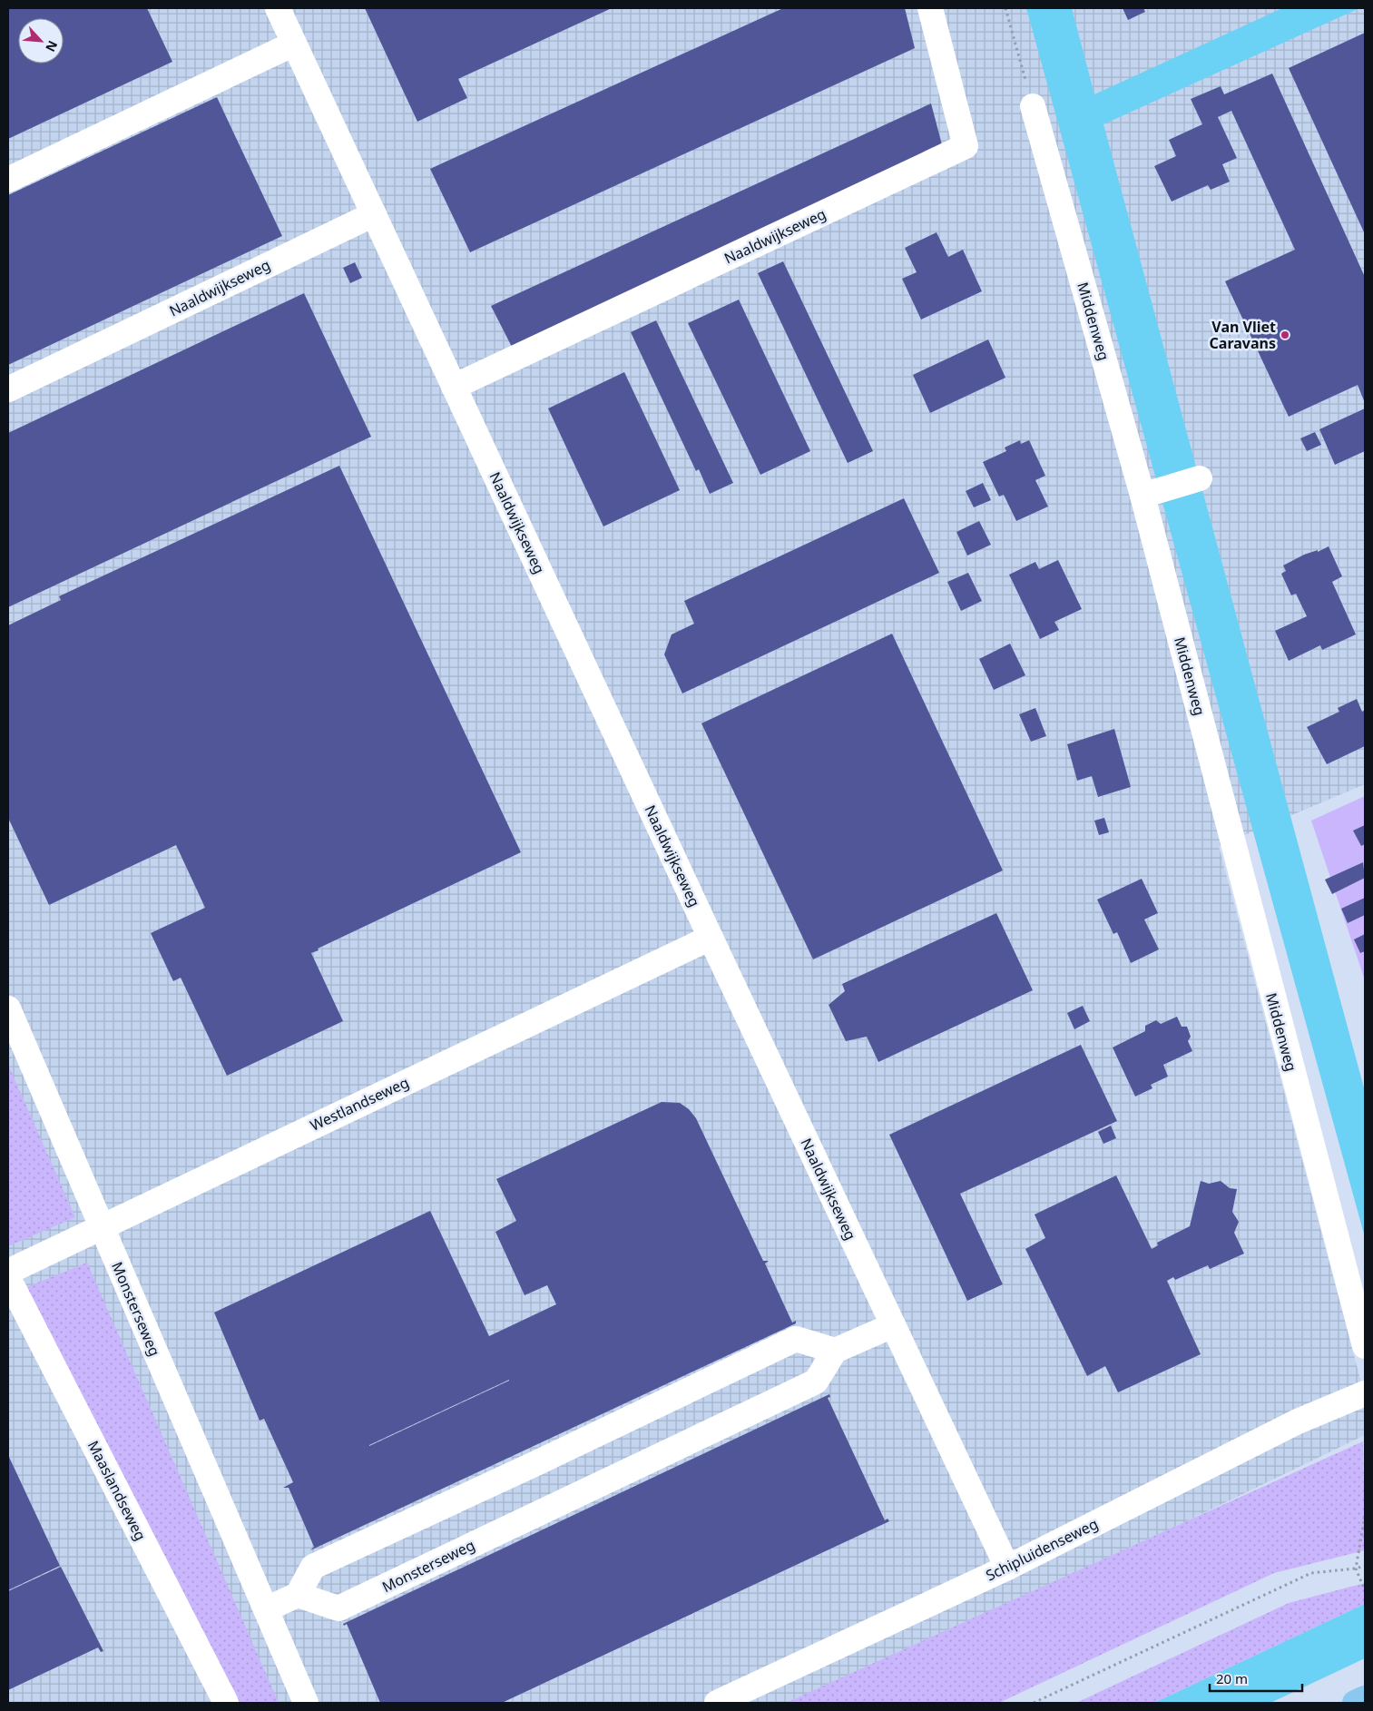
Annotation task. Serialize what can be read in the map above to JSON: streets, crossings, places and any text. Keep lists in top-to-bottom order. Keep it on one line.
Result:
{"streets":{"street":["Naaldwijkseweg","Middenweg","Westlandseweg","Monsterseweg","Maaslandseweg","Schipluidenseweg"]},"crossings":[["Naaldwijkseweg","Westlandseweg"],["Naaldwijkseweg","Schipluidenseweg"],["Westlandseweg","Monsterseweg"]],"places":["Van Vliet Caravans"],"scale_bar":"20 m","north":"bottom right"}
